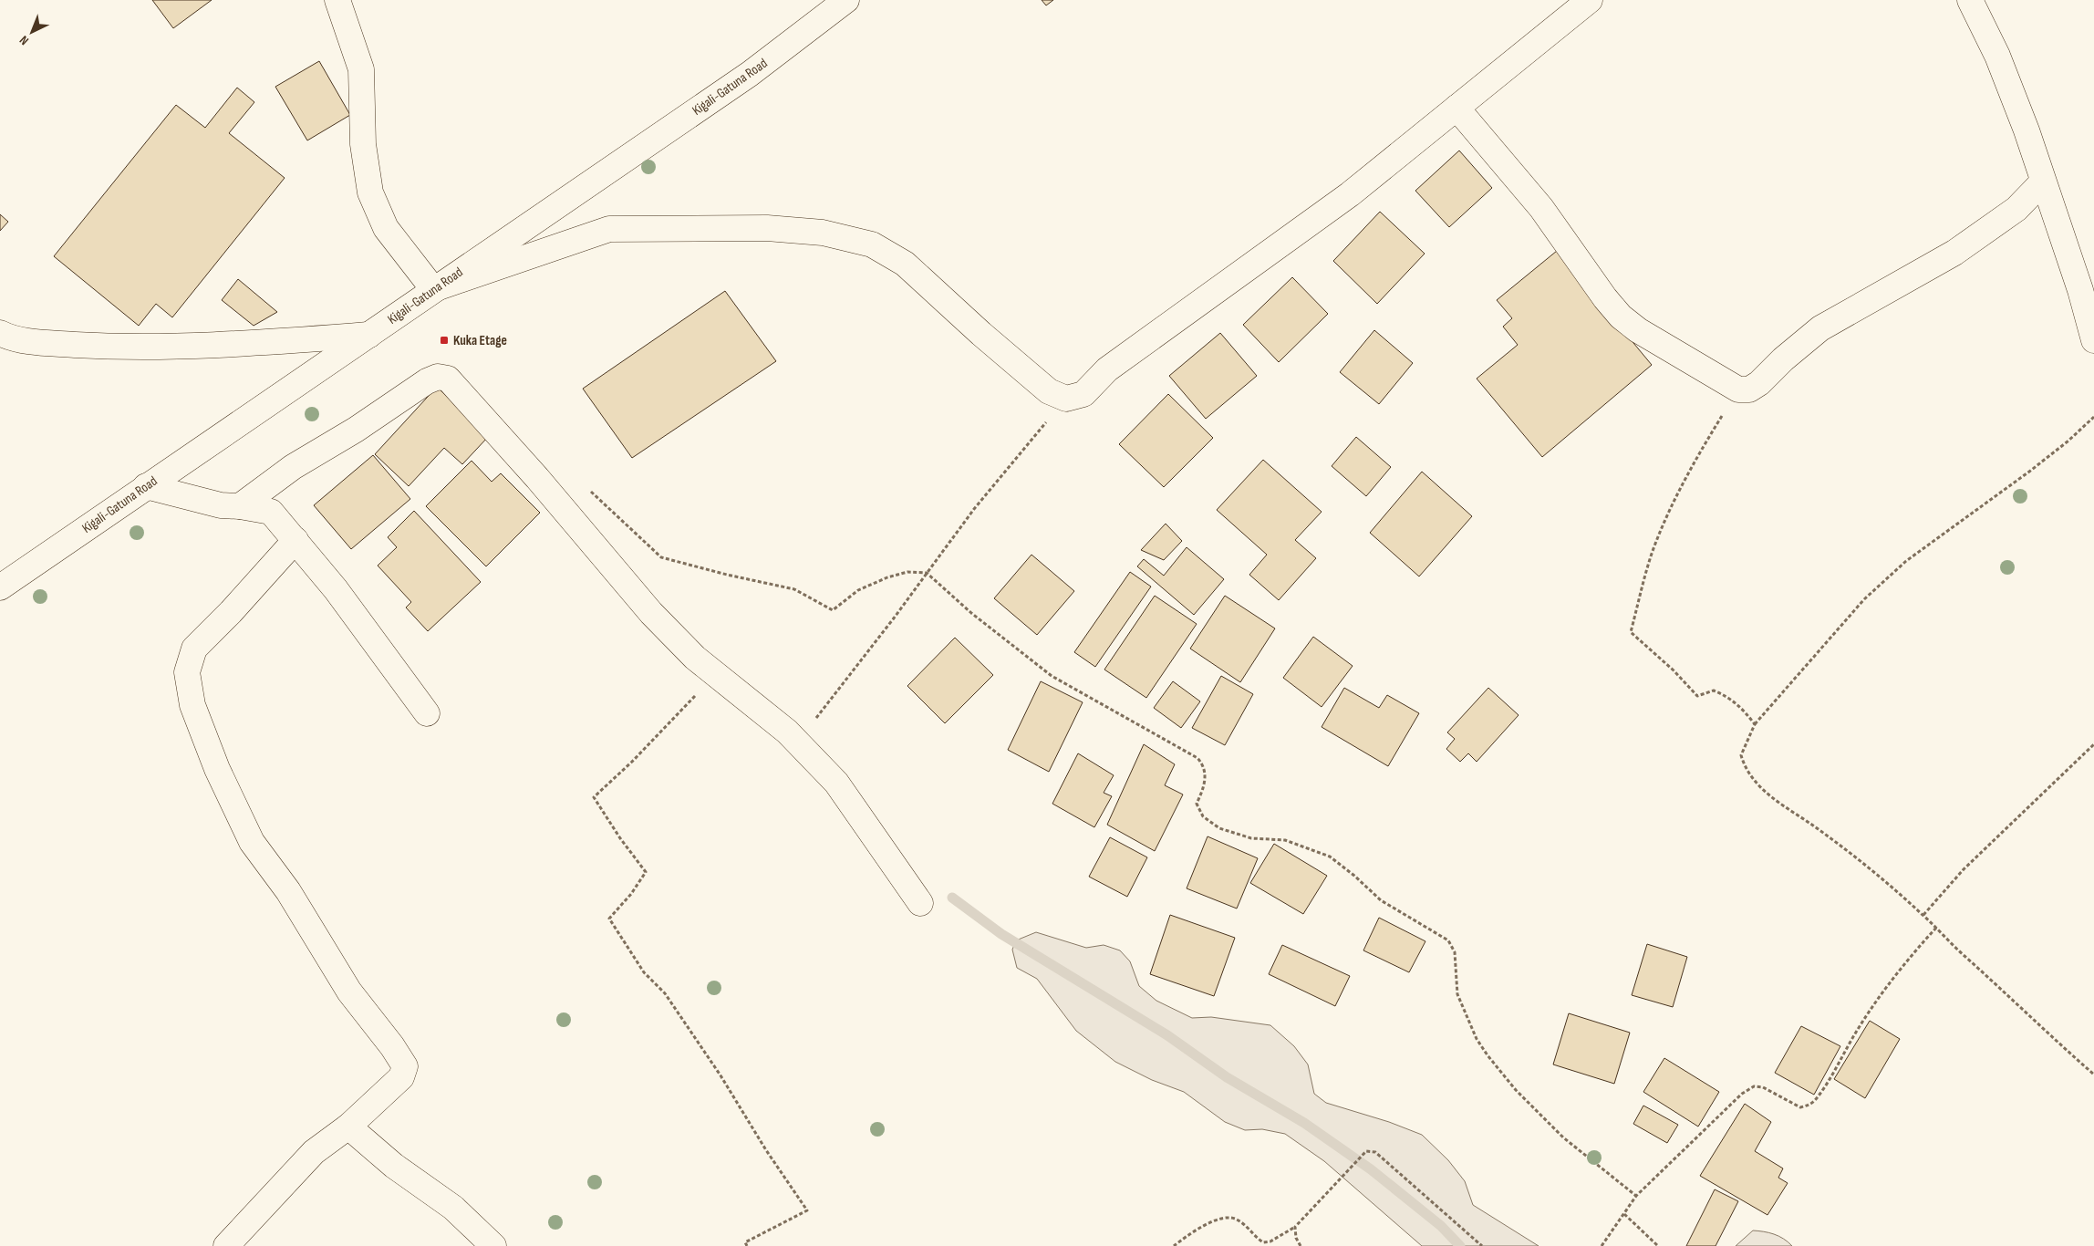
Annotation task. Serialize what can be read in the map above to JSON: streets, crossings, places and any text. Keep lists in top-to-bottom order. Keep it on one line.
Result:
{"streets":{"main road":["Kigali-Gatuna Road"]},"places":{"transit":["Kuka Etage"]},"north":"bottom left"}
